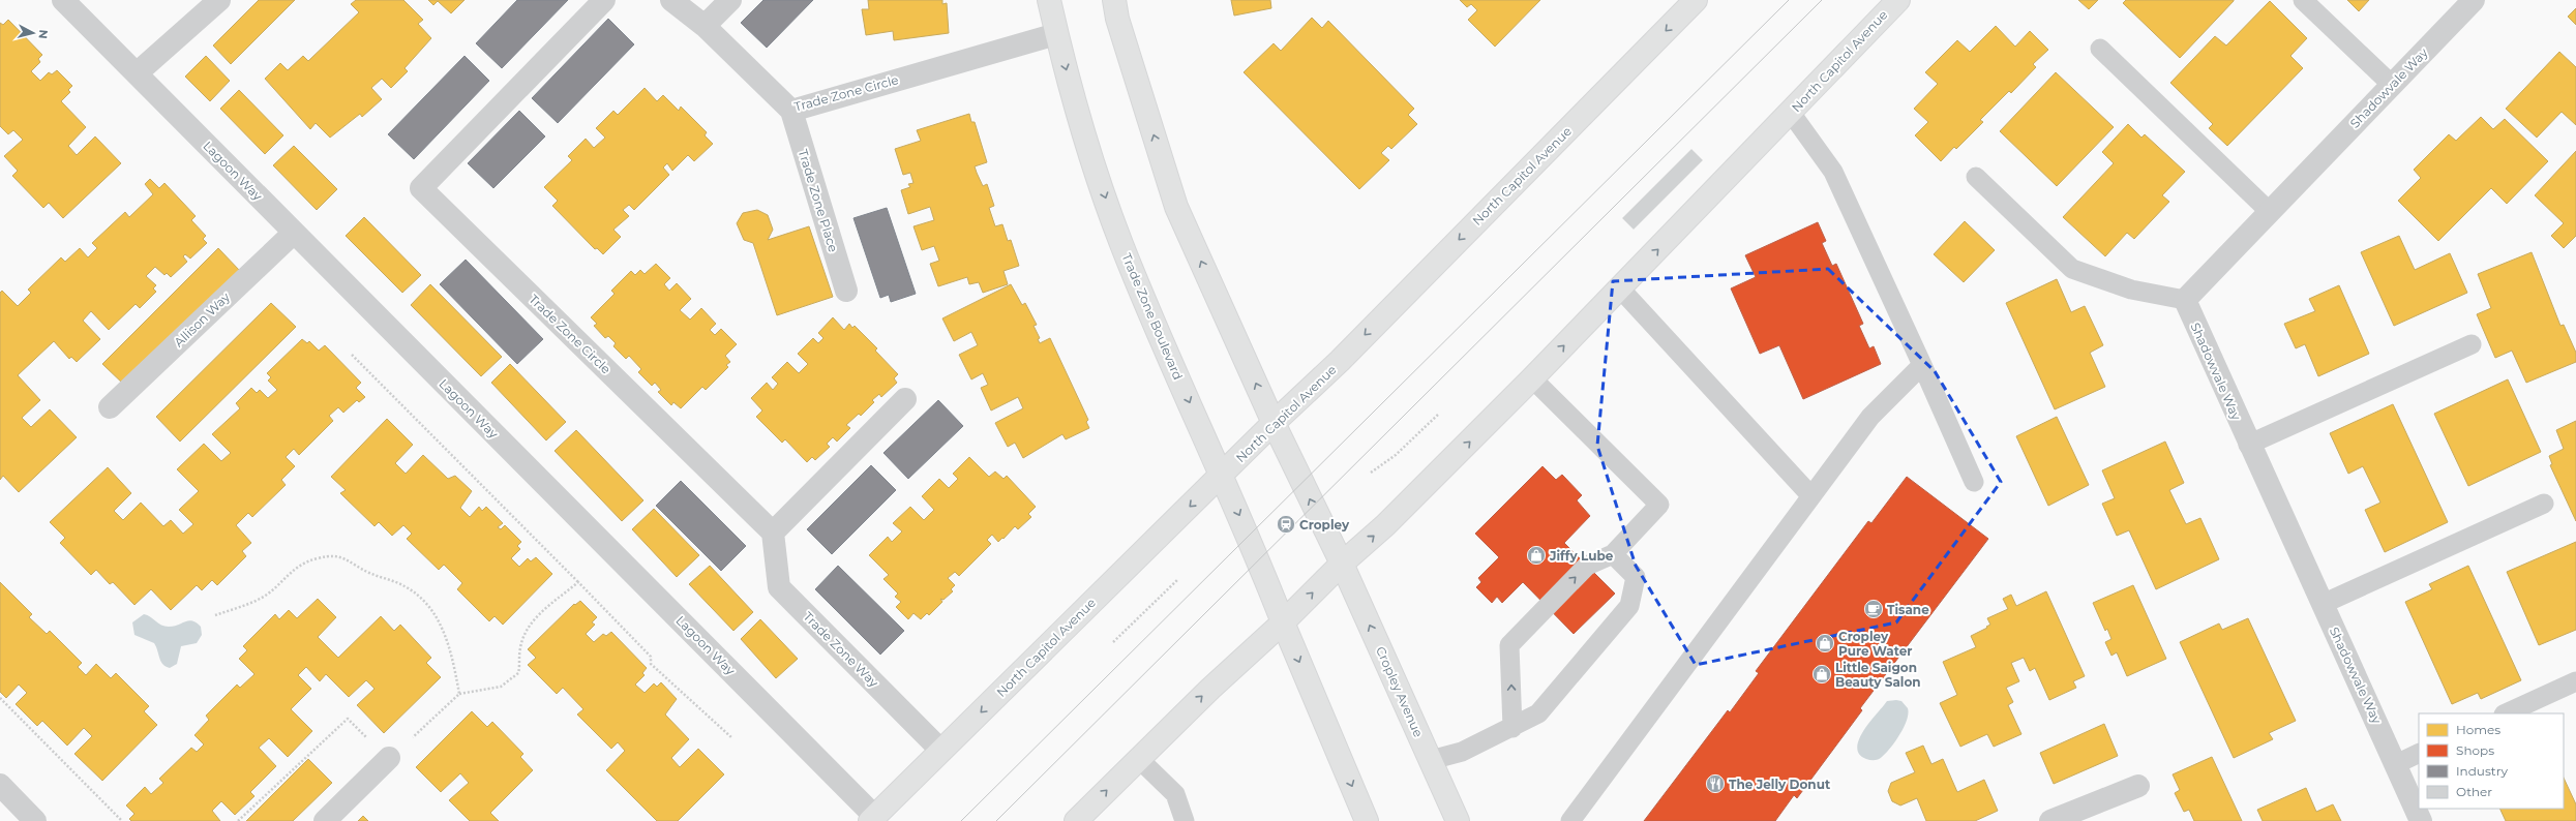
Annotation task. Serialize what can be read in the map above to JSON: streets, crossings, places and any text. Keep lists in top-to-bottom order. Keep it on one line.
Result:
{"streets":{"main road":["North Capitol Avenue","Trade Zone Boulevard","Cropley Avenue"],"street":["Shadowvale Way","Trade Zone Circle","Lagoon Way","Trade Zone Place","Allison Way","Trade Zone Way"]},"crossings":[["North Capitol Avenue","Lagoon Way"],["North Capitol Avenue","Trade Zone Boulevard"],["North Capitol Avenue","Trade Zone Way"],["North Capitol Avenue","Cropley Avenue"],["Trade Zone Circle","Trade Zone Place"],["Trade Zone Circle","Trade Zone Boulevard"],["Trade Zone Circle","Trade Zone Way"],["Lagoon Way","Allison Way"]],"places":{"station":["Cropley"],"shop":["Jiffy Lube","Cropley Pure Water","Little Saigon Beauty Salon"],"cafe":["Tisane"],"restaurant":["The Jelly Donut"]},"legend":["Homes","Shops","Industry","Other"],"north":"right"}
